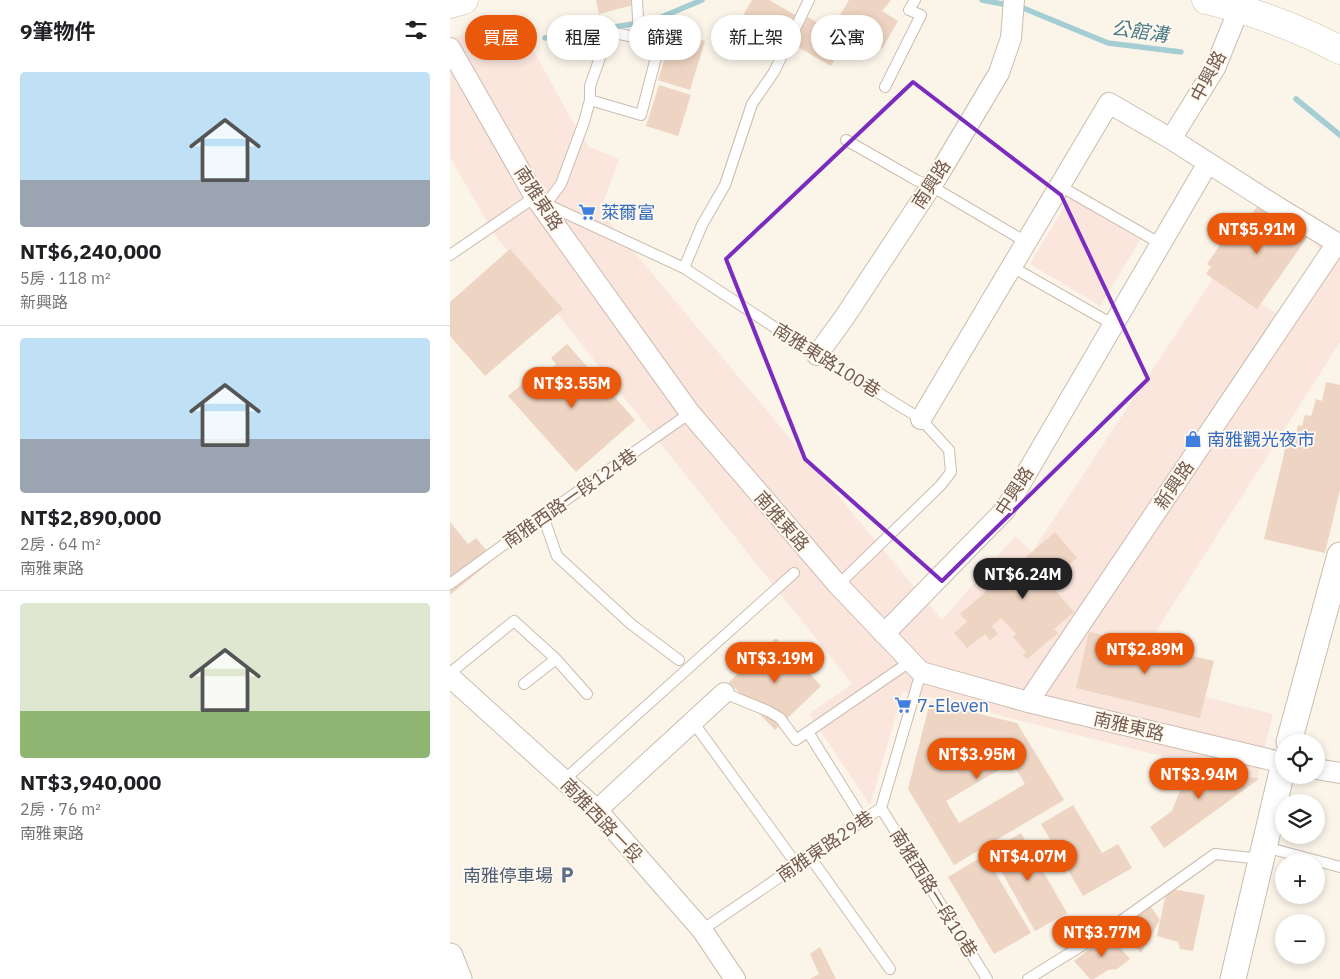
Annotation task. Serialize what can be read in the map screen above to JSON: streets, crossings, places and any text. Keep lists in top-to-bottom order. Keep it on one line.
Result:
{"streets":{"street":["中興路","南興路","南雅東路","新興路","南雅西路一段"],"lane":["南雅東路100巷","南雅西路一段124巷","南雅東路29巷","南雅西路一段10巷"]},"crossings":[["中興路","南雅東路"],["中興路","新興路"],["南興路","南雅東路100巷"],["南雅東路","南雅東路100巷"],["南雅東路","新興路"],["南雅東路","南雅西路一段124巷"],["南雅東路","南雅東路29巷"],["南雅西路一段","南雅東路29巷"],["南雅東路29巷","南雅西路一段10巷"]],"water":["公館溝"],"places":{"supermarket":["萊爾富","7-Eleven"],"shop":["南雅觀光夜市"],"parking":["南雅停車場"]},"page":{"heading":"9筆物件","chip":["買屋","租屋","篩選","新上架","公寓"],"list":[{"name":"NT$6,240,000","note":"5房 · 118 m² · 新興路"},{"name":"NT$2,890,000","note":"2房 · 64 m² · 南雅東路"},{"name":"NT$3,940,000","note":"2房 · 76 m² · 南雅東路"}],"price":["NT$5.91M","NT$3.55M","NT$6.24M","NT$2.89M","NT$3.19M","NT$3.95M","NT$3.94M","NT$4.07M","NT$3.77M"],"map_buttons":["+","−"]}}
